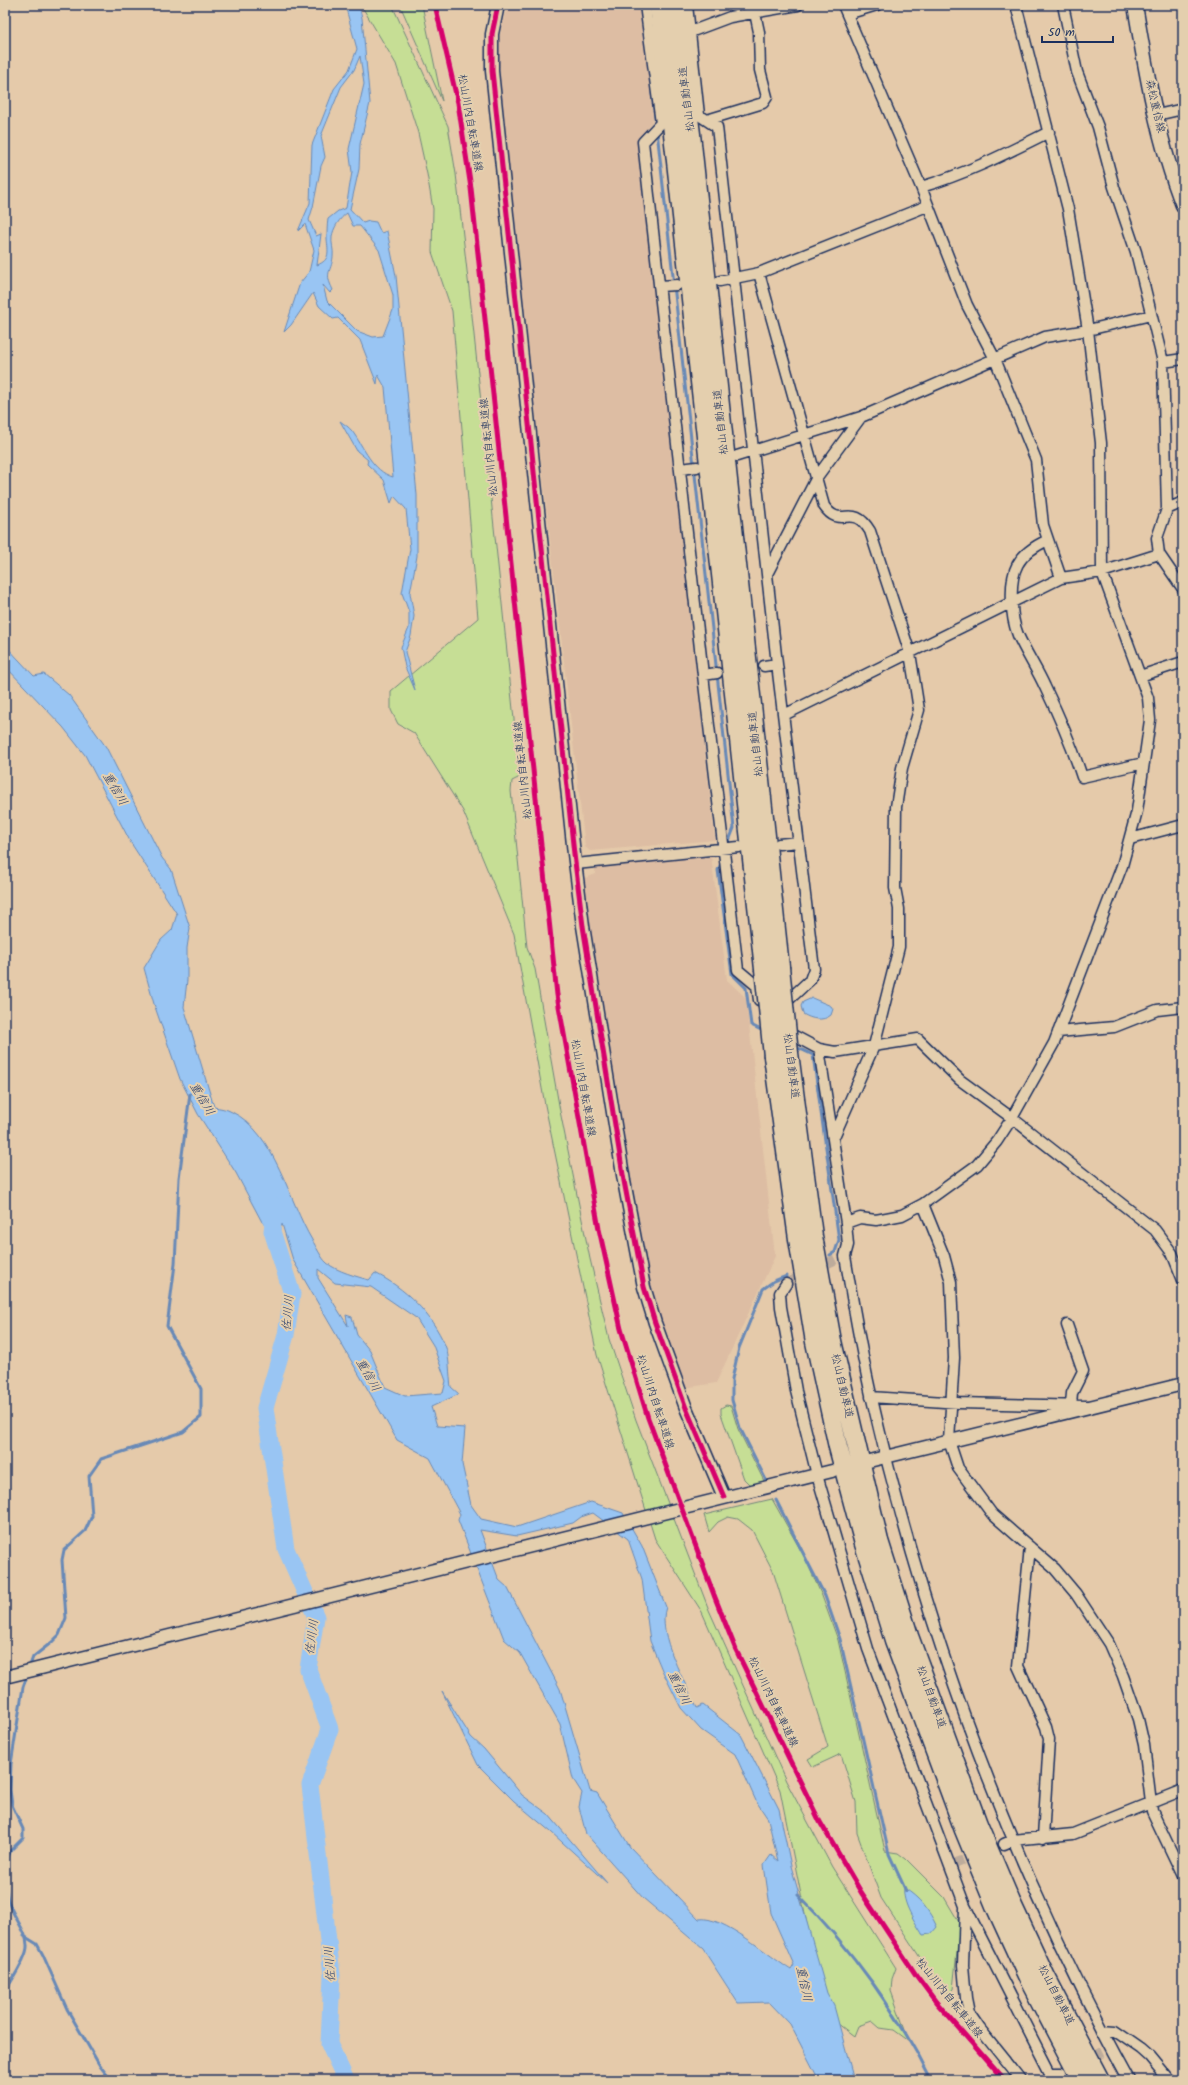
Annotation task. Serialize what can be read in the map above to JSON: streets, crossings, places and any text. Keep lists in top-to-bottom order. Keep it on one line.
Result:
{"streets":{"highway":["松山自動車道"],"main road":["森松重信線"],"cycle path":["松山川内自転車道線"]},"water":["重信川","佐川川"],"scale_bar":"50 m"}
